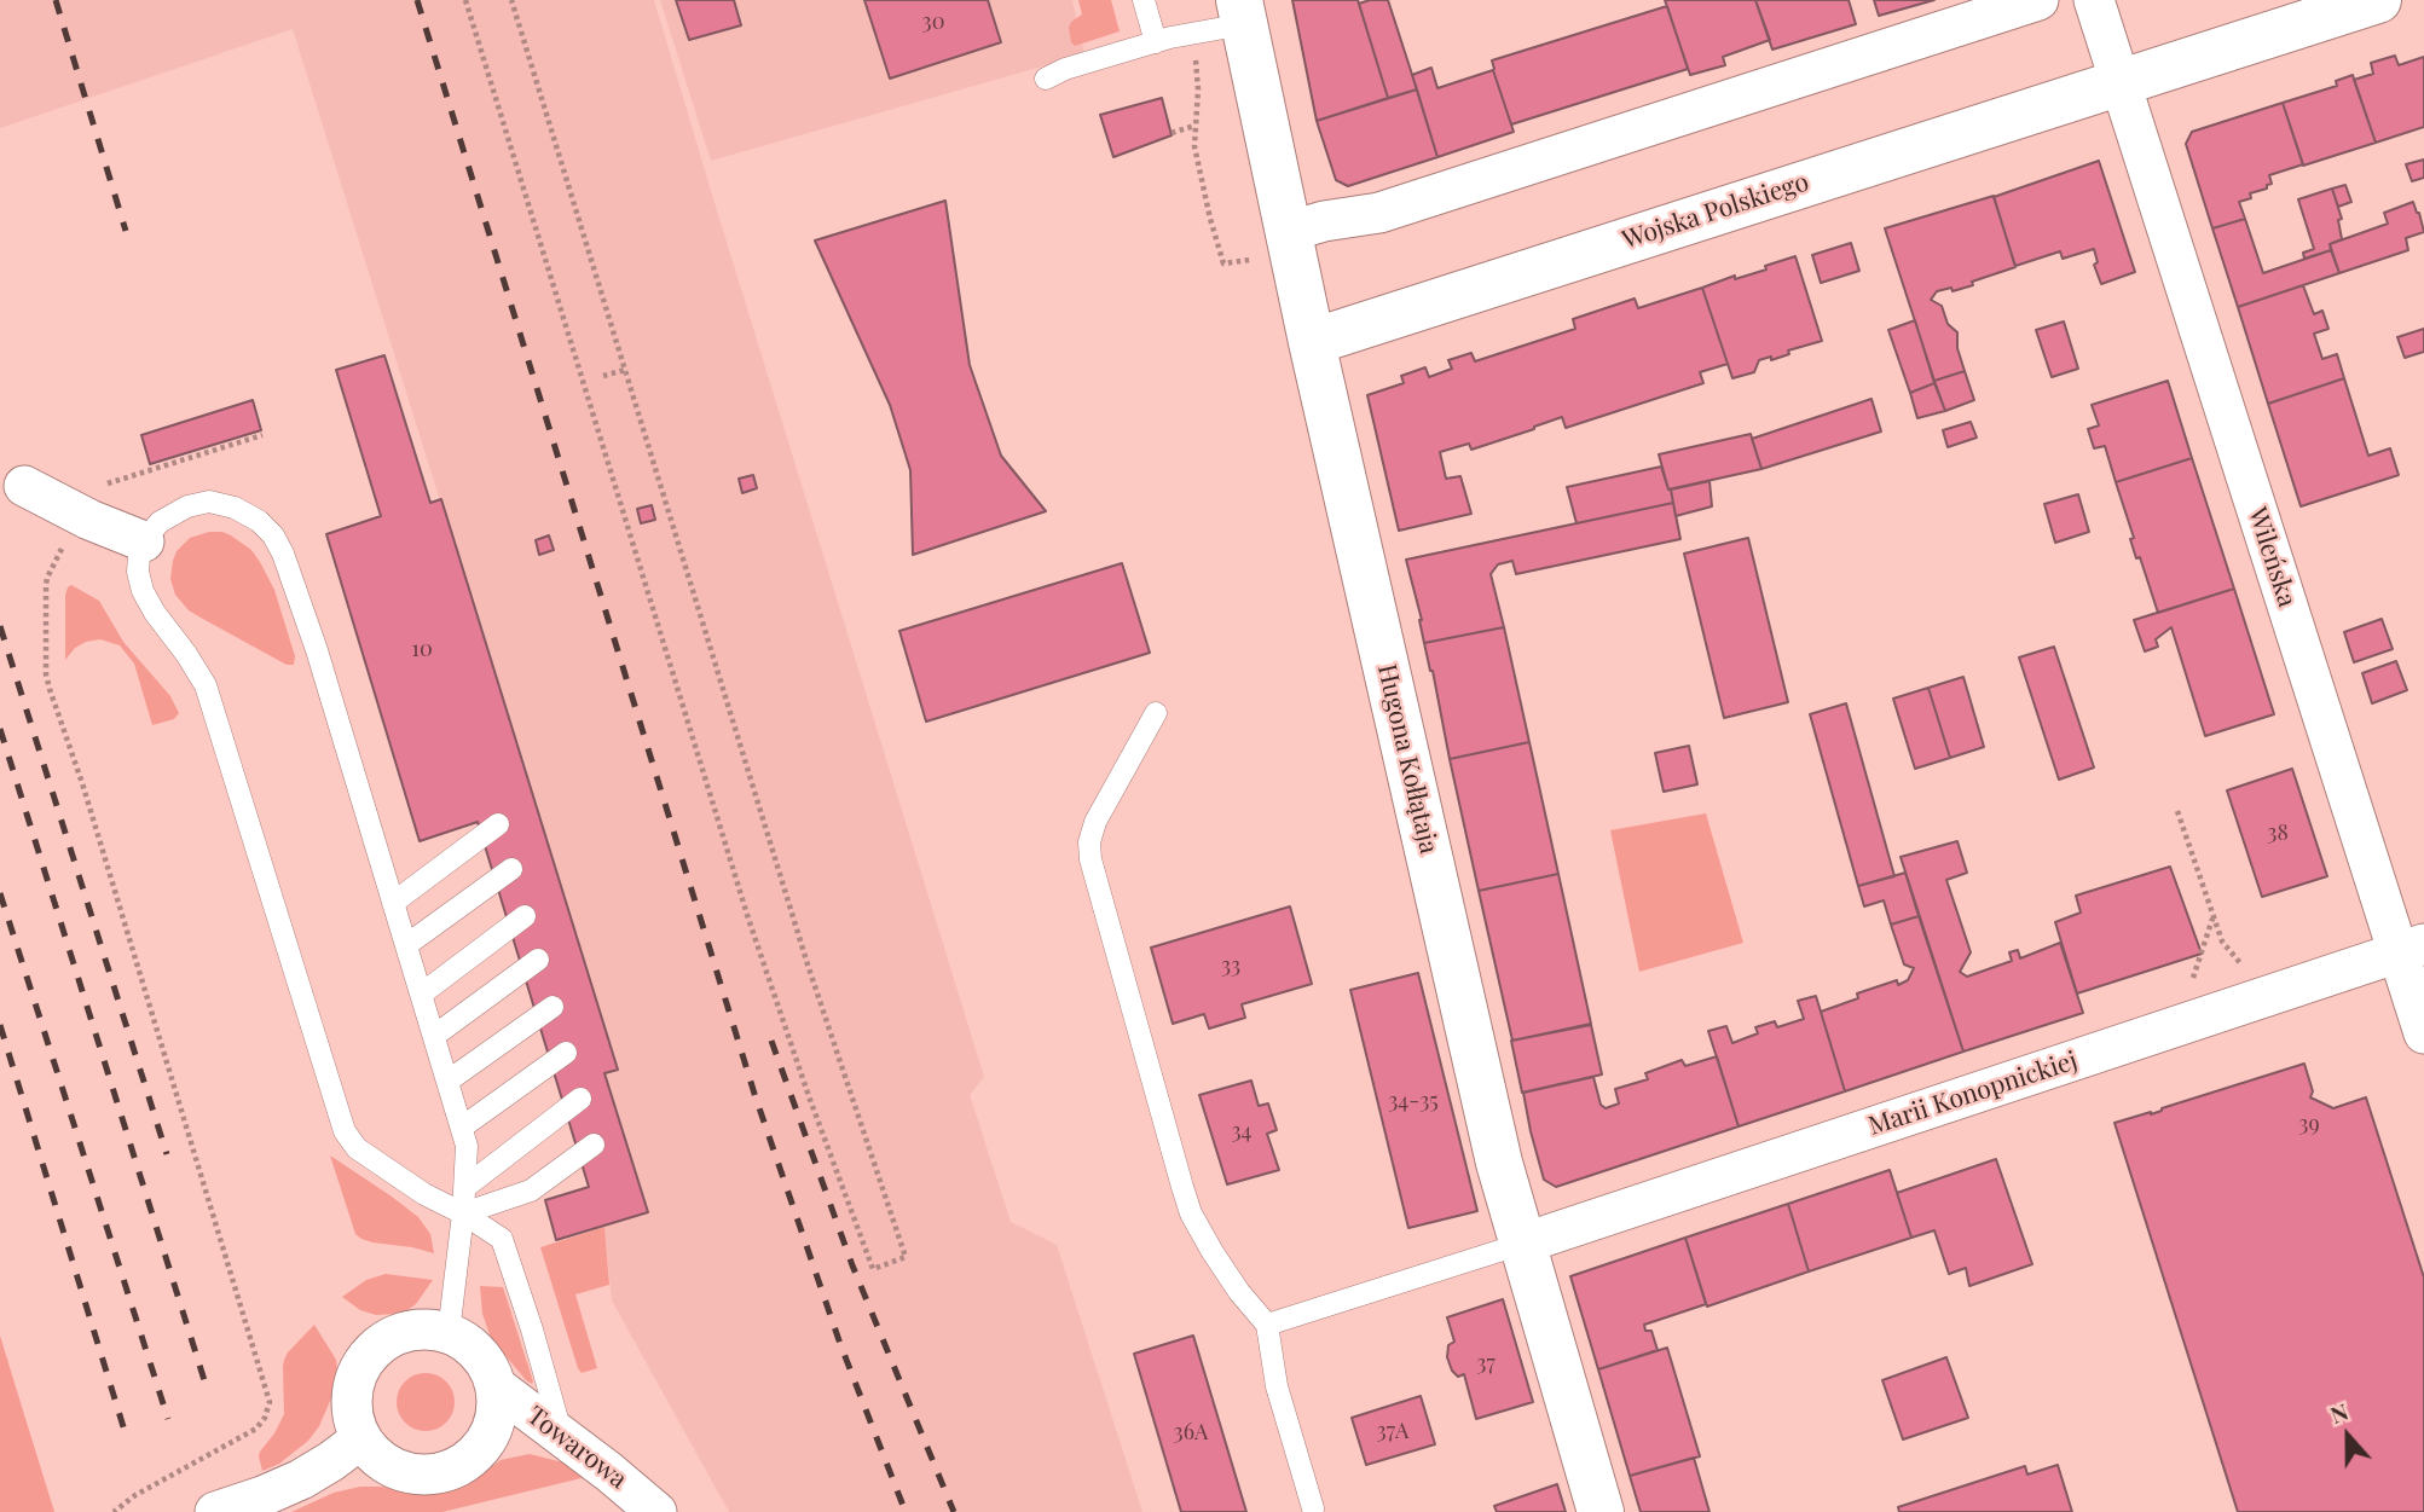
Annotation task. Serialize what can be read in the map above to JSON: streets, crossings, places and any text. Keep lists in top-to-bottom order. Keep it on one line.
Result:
{"streets":{"street":["Wojska Polskiego","Wileńska","Hugona Kołłątaja","Marii Konopnickiej","Towarowa"]},"crossings":[["Wojska Polskiego","Wileńska"],["Wojska Polskiego","Hugona Kołłątaja"],["Wileńska","Marii Konopnickiej"],["Hugona Kołłątaja","Marii Konopnickiej"]],"house_numbers":["30","10","38","33","34-35","39","34","37","37A","36A"],"north":"top"}
